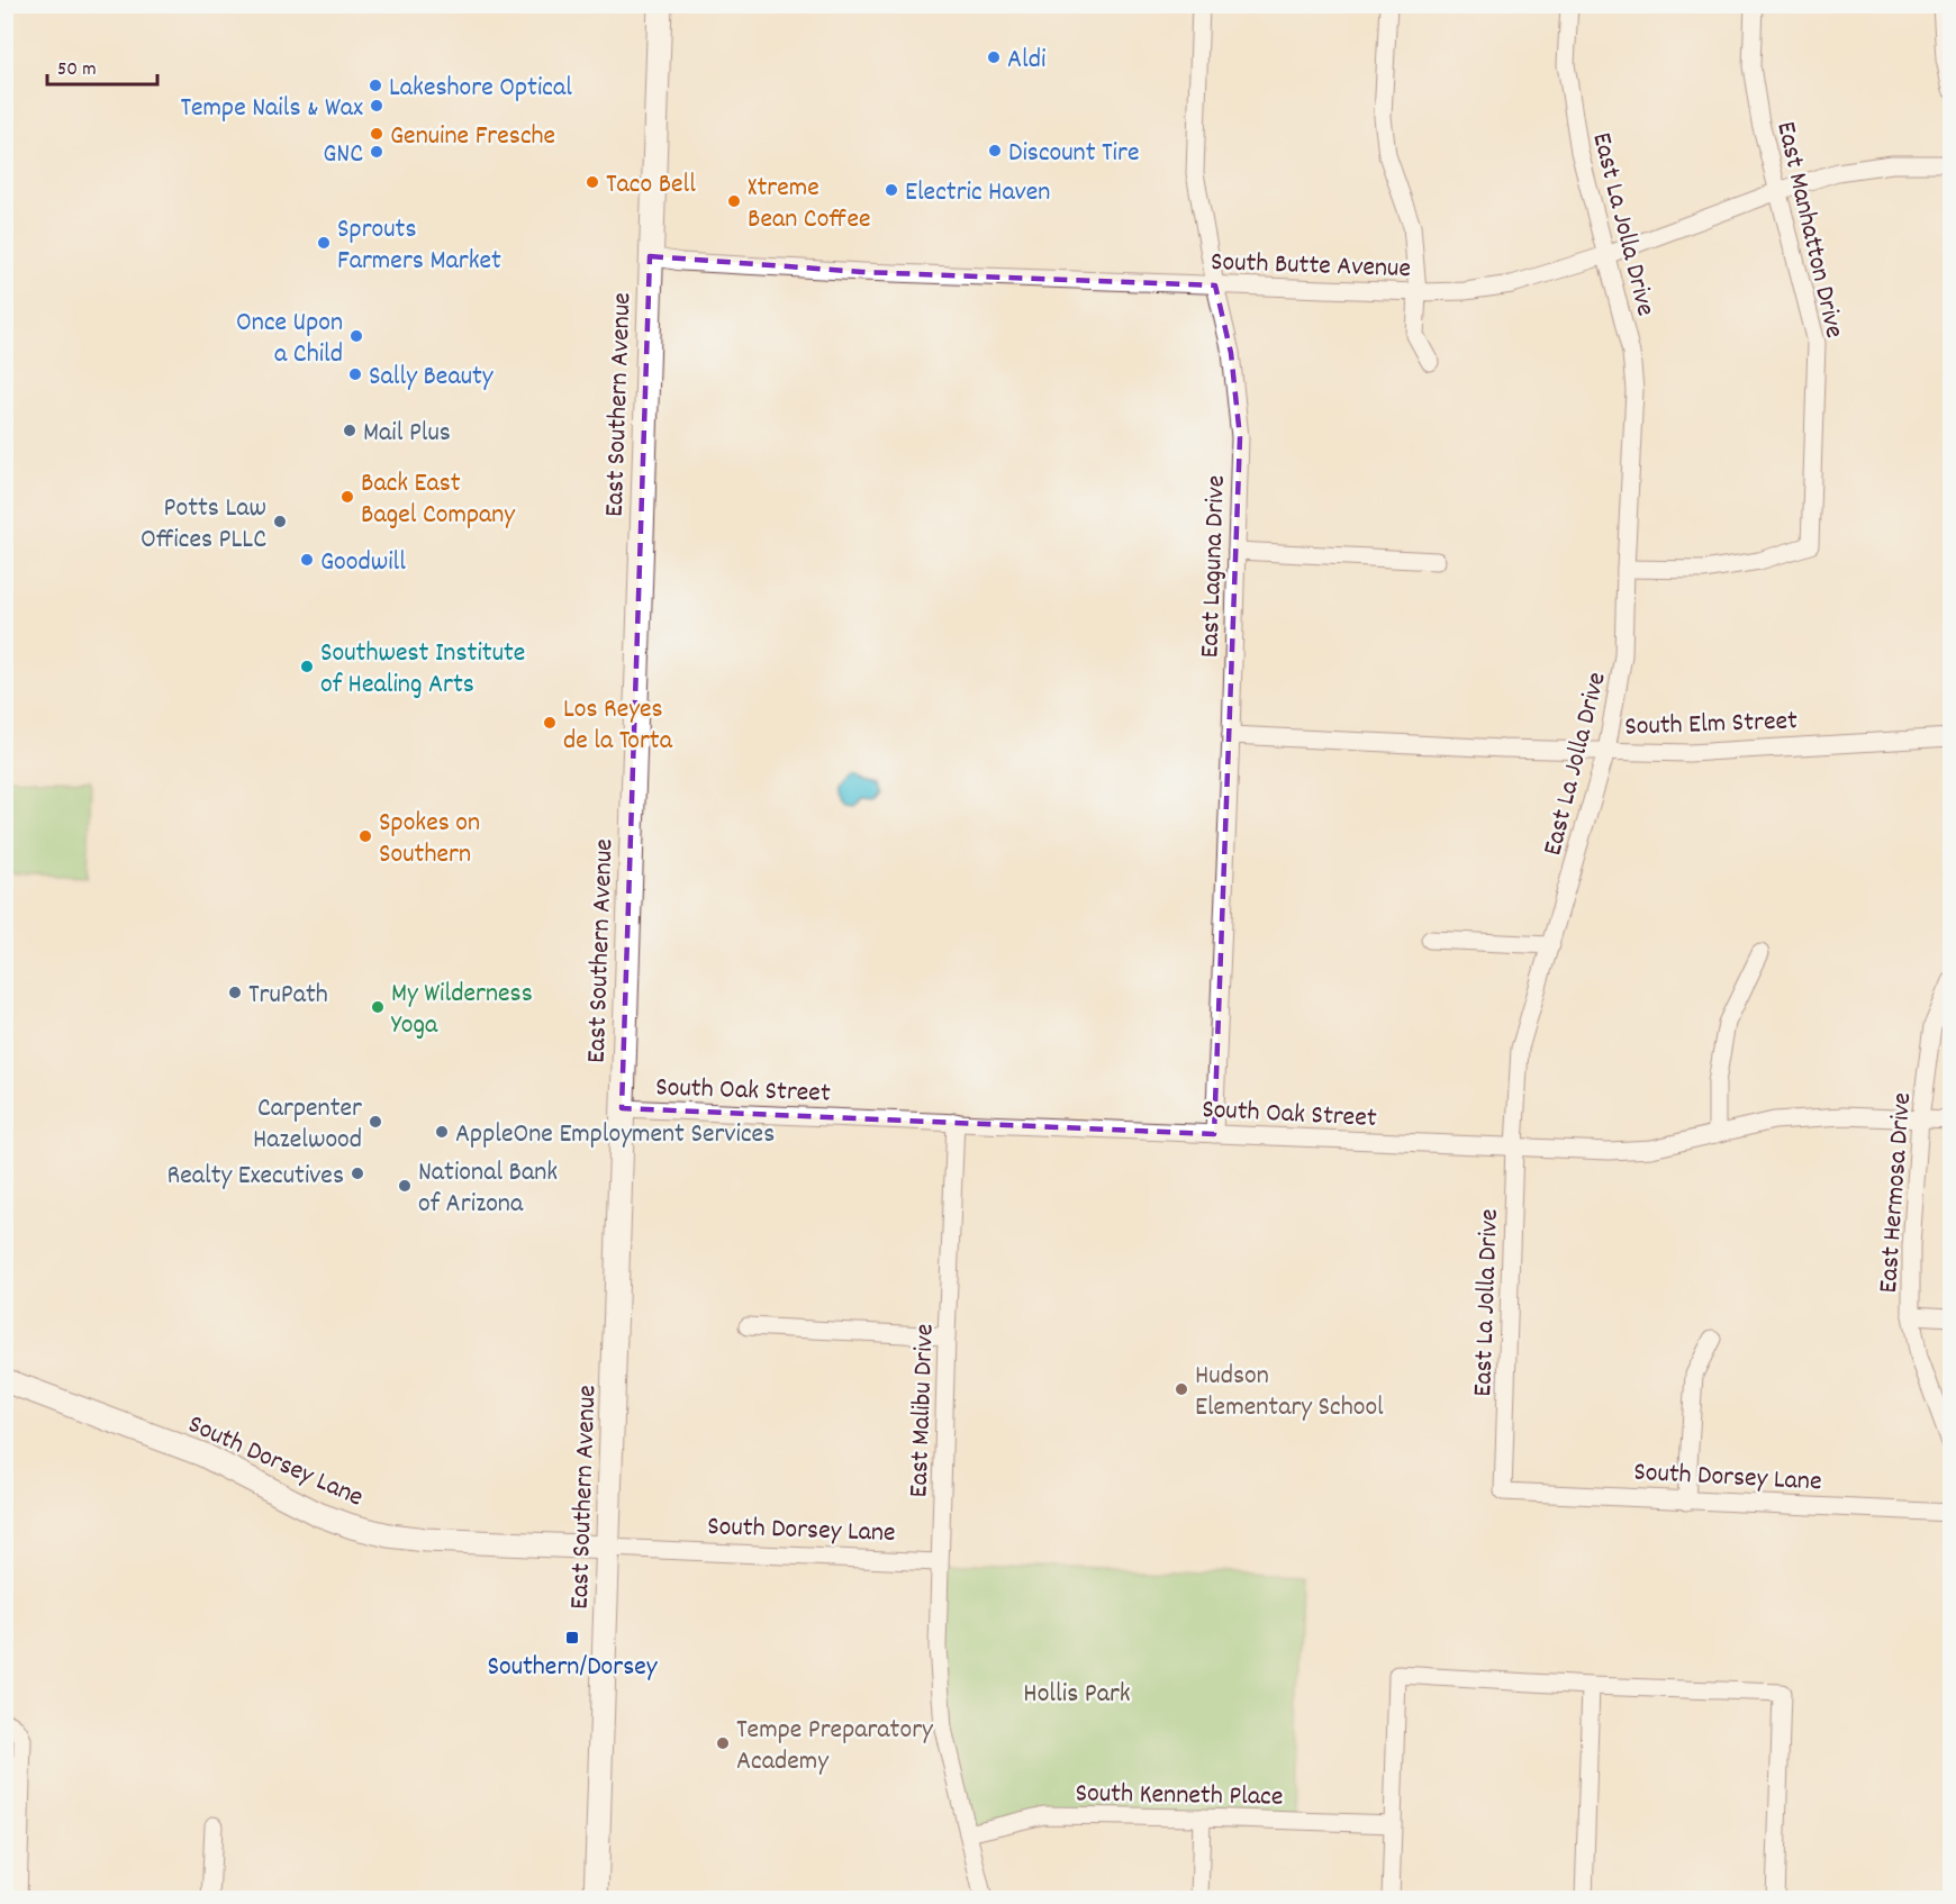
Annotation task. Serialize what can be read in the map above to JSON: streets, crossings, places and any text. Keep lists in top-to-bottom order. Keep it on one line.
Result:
{"streets":{"main road":["East Southern Avenue","South Dorsey Lane"],"street":["East La Jolla Drive","East Manhatton Drive","South Butte Avenue","East Laguna Drive","South Elm Street","South Oak Street","East Hermosa Drive","East Malibu Drive","South Kenneth Place"]},"crossings":[["East La Jolla Drive","East Manhatton Drive"],["East La Jolla Drive","South Butte Avenue"],["East La Jolla Drive","South Elm Street"],["East La Jolla Drive","South Oak Street"],["East La Jolla Drive","South Dorsey Lane"],["East Manhatton Drive","South Butte Avenue"],["South Butte Avenue","East Southern Avenue"],["South Butte Avenue","East Laguna Drive"],["East Southern Avenue","South Oak Street"],["East Southern Avenue","South Dorsey Lane"],["East Laguna Drive","South Elm Street"],["East Laguna Drive","South Oak Street"],["South Oak Street","East Hermosa Drive"],["South Oak Street","East Malibu Drive"],["East Malibu Drive","South Dorsey Lane"],["East Malibu Drive","South Kenneth Place"]],"parks":["Hollis Park"],"places":{"other":["Aldi","Lakeshore Optical","Tempe Nails & Wax","Genuine Fresche","Discount Tire","GNC","Taco Bell","Electric Haven","Xtreme Bean Coffee","Sprouts Farmers Market","Once Upon a Child","Sally Beauty","Mail Plus","Back East Bagel Company","Potts Law Offices PLLC","Goodwill","Southwest Institute of Healing Arts","Los Reyes de la Torta","Spokes on Southern","TruPath","My Wilderness Yoga","Carpenter Hazelwood","AppleOne Employment Services","Realty Executives","National Bank of Arizona","Hudson Elementary School","Tempe Preparatory Academy"],"transit":["Southern/Dorsey"]},"scale_bar":"50 m"}
